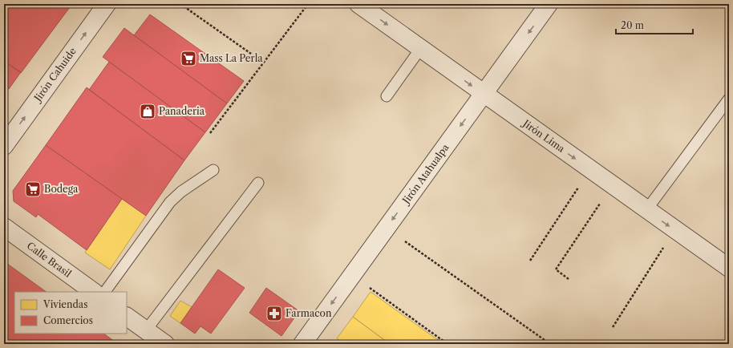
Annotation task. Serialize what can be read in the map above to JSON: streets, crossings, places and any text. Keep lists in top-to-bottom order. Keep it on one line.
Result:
{"streets":{"street":["Jirón Cahuide","Jirón Lima","Jirón Atahualpa","Calle Brasil"]},"crossings":[["Jirón Lima","Jirón Atahualpa"]],"one_way":["Jirón Cahuide","Jirón Lima","Jirón Atahualpa"],"places":{"supermarket":["Mass La Perla","Bodega"],"shop":["Panaderia"],"pharmacy":["Farmacon"]},"legend":["Viviendas","Comercios"],"scale_bar":"20 m"}
